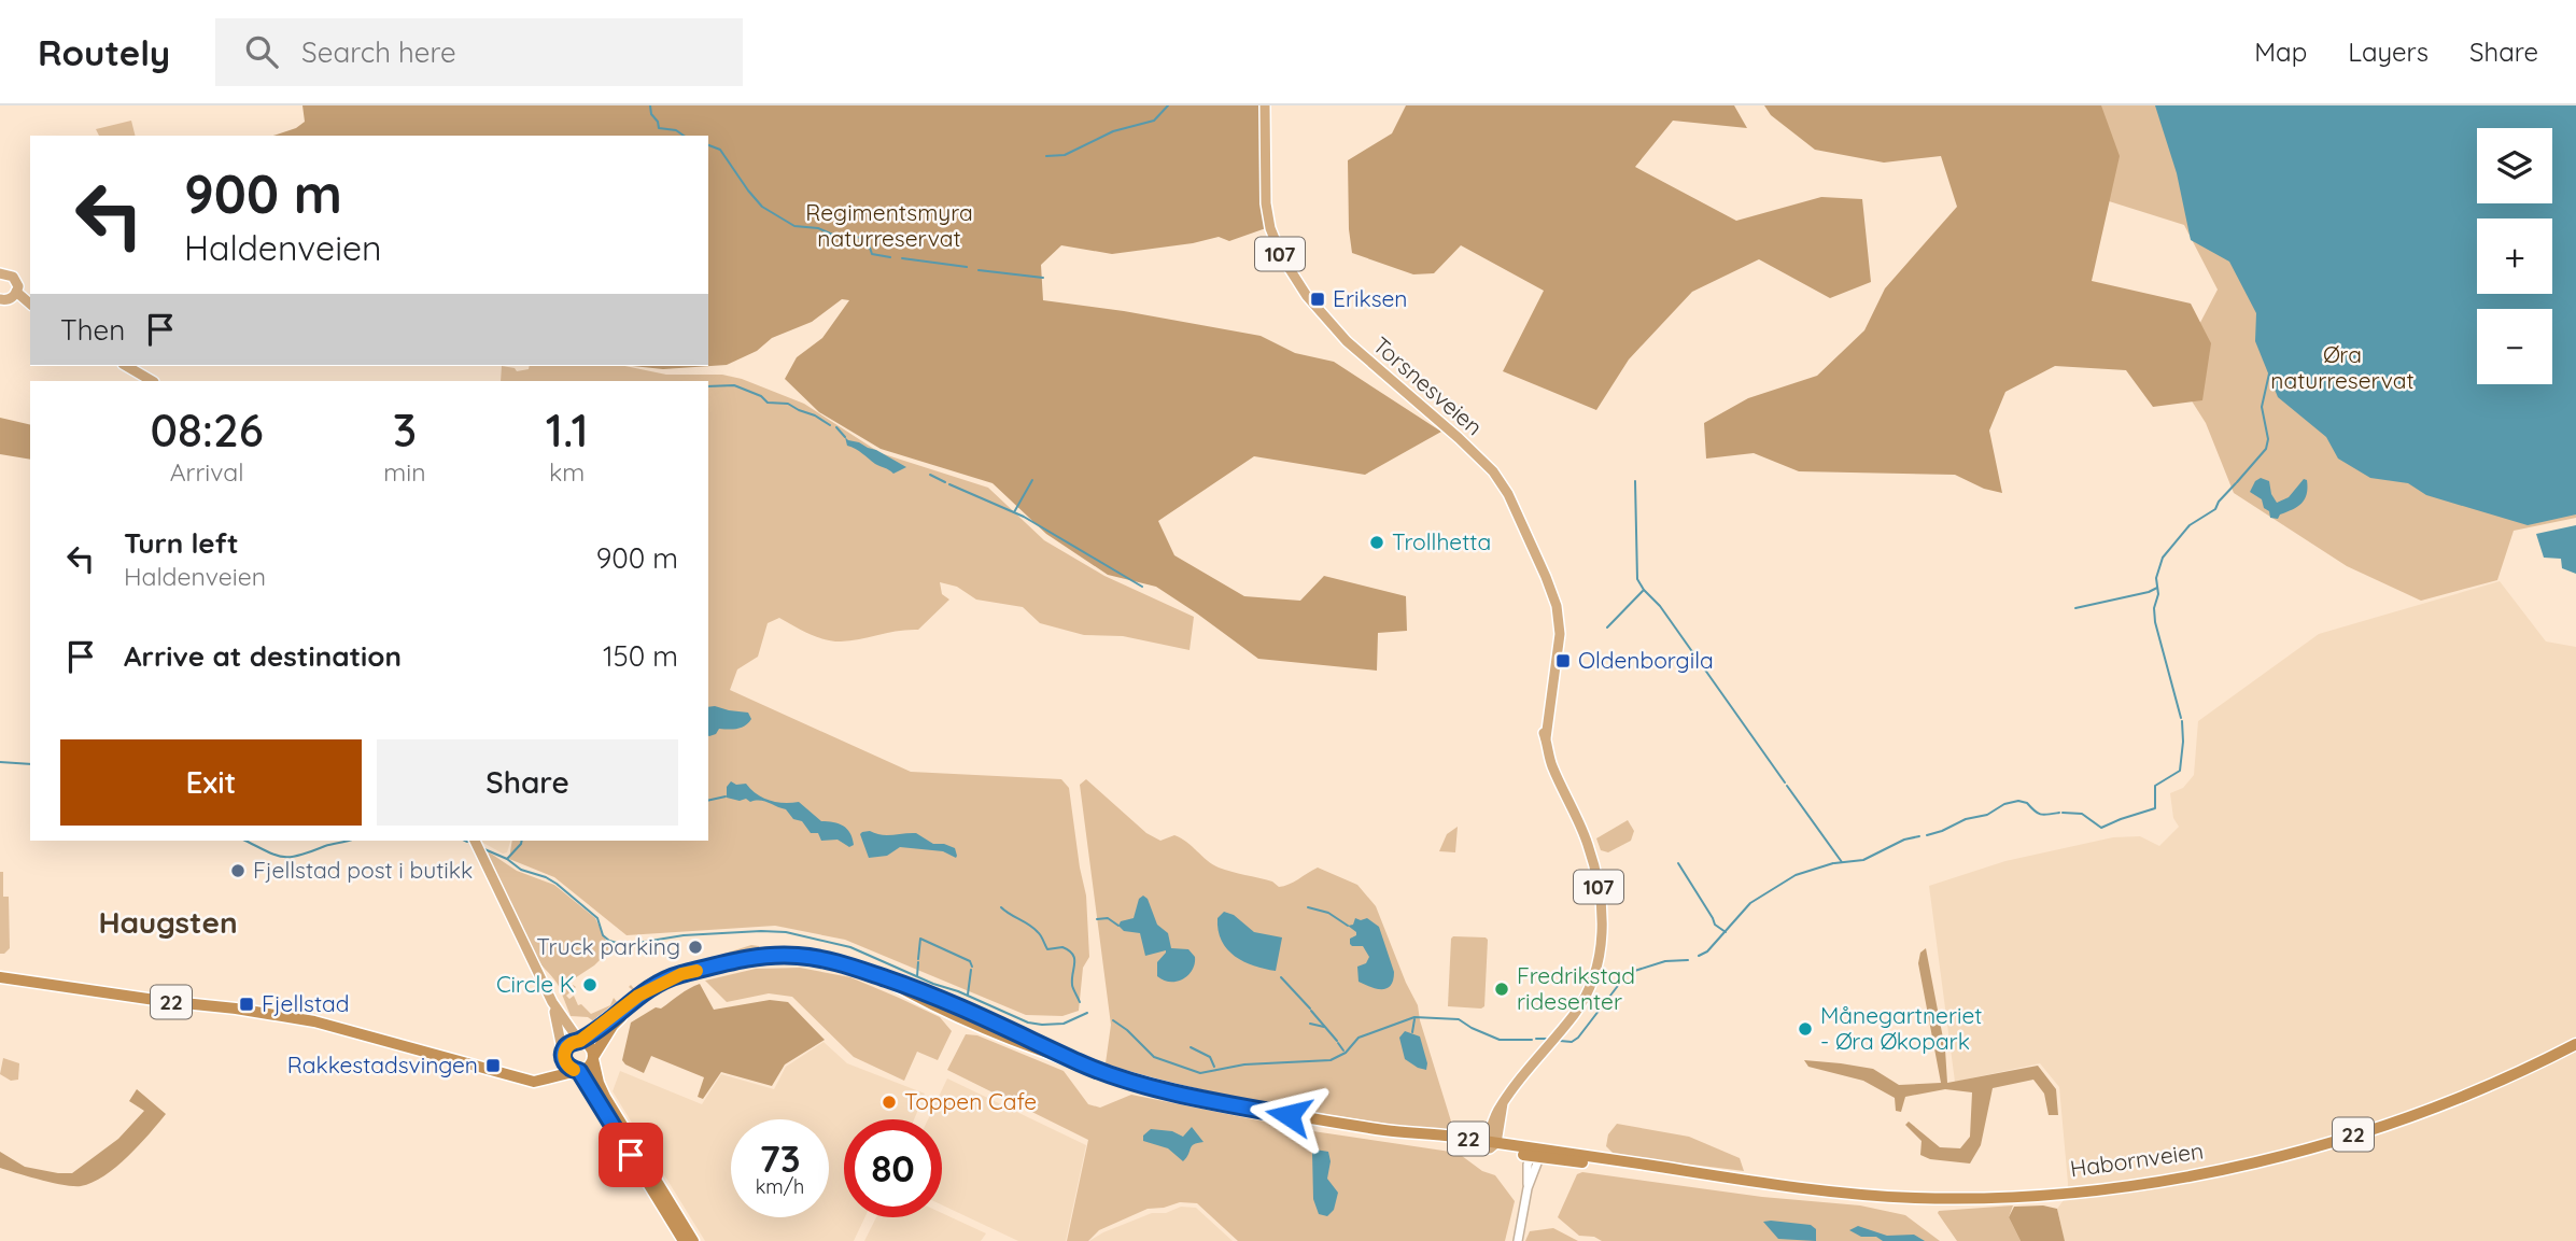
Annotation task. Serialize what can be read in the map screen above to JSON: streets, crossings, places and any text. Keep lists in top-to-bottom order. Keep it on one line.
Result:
{"streets":{"highway":["22","Habornveien"],"main road":["107","Torsnesveien"]},"crossings":[["Torsnesveien","Habornveien"],["22","Habornveien"]],"districts":["Haugsten"],"parks":["Regimentsmyra naturreservat","Øra naturreservat"],"places":{"transit":["Eriksen","Oldenborgila","Fjellstad","Rakkestadsvingen"],"other":["Trollhetta","Fjellstad post i butikk","Truck parking","Circle K","Fredrikstad ridesenter","Månegartneriet - Øra Økopark","Toppen Cafe"]},"page":{"header":"Routely","search":"Search here","nav":["Map","Layers","Share"],"map_buttons":["+","−"],"turn":["900 m","Haldenveien"],"then":"Then","eta":["08:26","Arrival","3","min","1.1","km"],"list":[{"name":"Turn left","note":"Haldenveien","value":"900 m"},{"name":"Arrive at destination","value":"150 m"}],"buttons":["Exit","Share"],"speed":"73 km/h","limit":"80"}}
